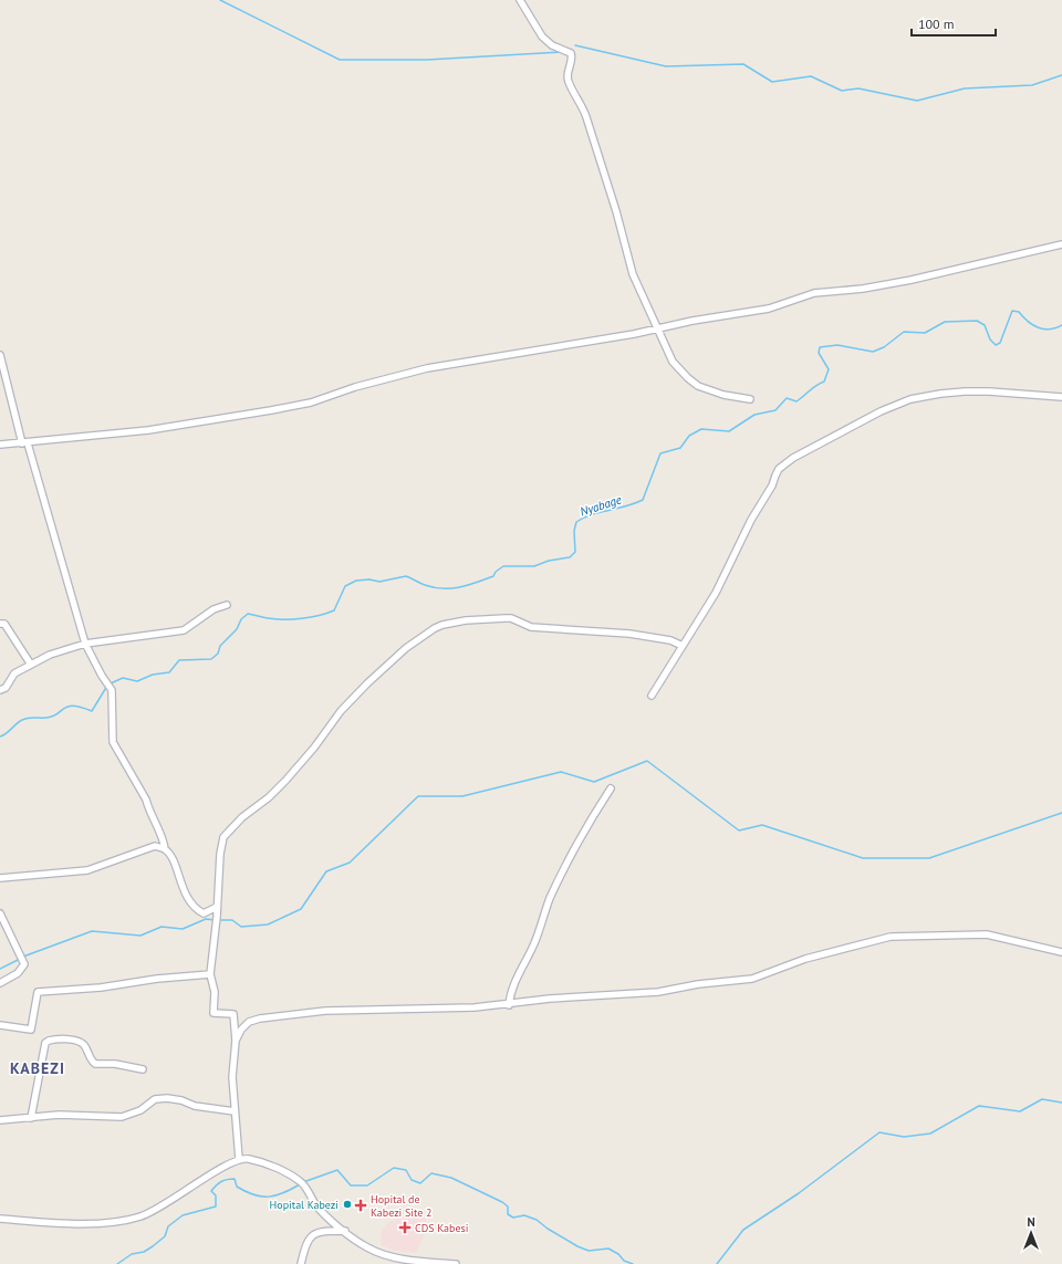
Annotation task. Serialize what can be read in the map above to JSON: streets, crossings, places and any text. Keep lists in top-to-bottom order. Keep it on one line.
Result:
{"districts":["KABEZI"],"water":["Nyabage"],"places":{"other":["Hopital Kabezi"],"health":["Hopital de Kabezi Site 2","CDS Kabesi"]},"scale_bar":"100 m","north":"top"}
